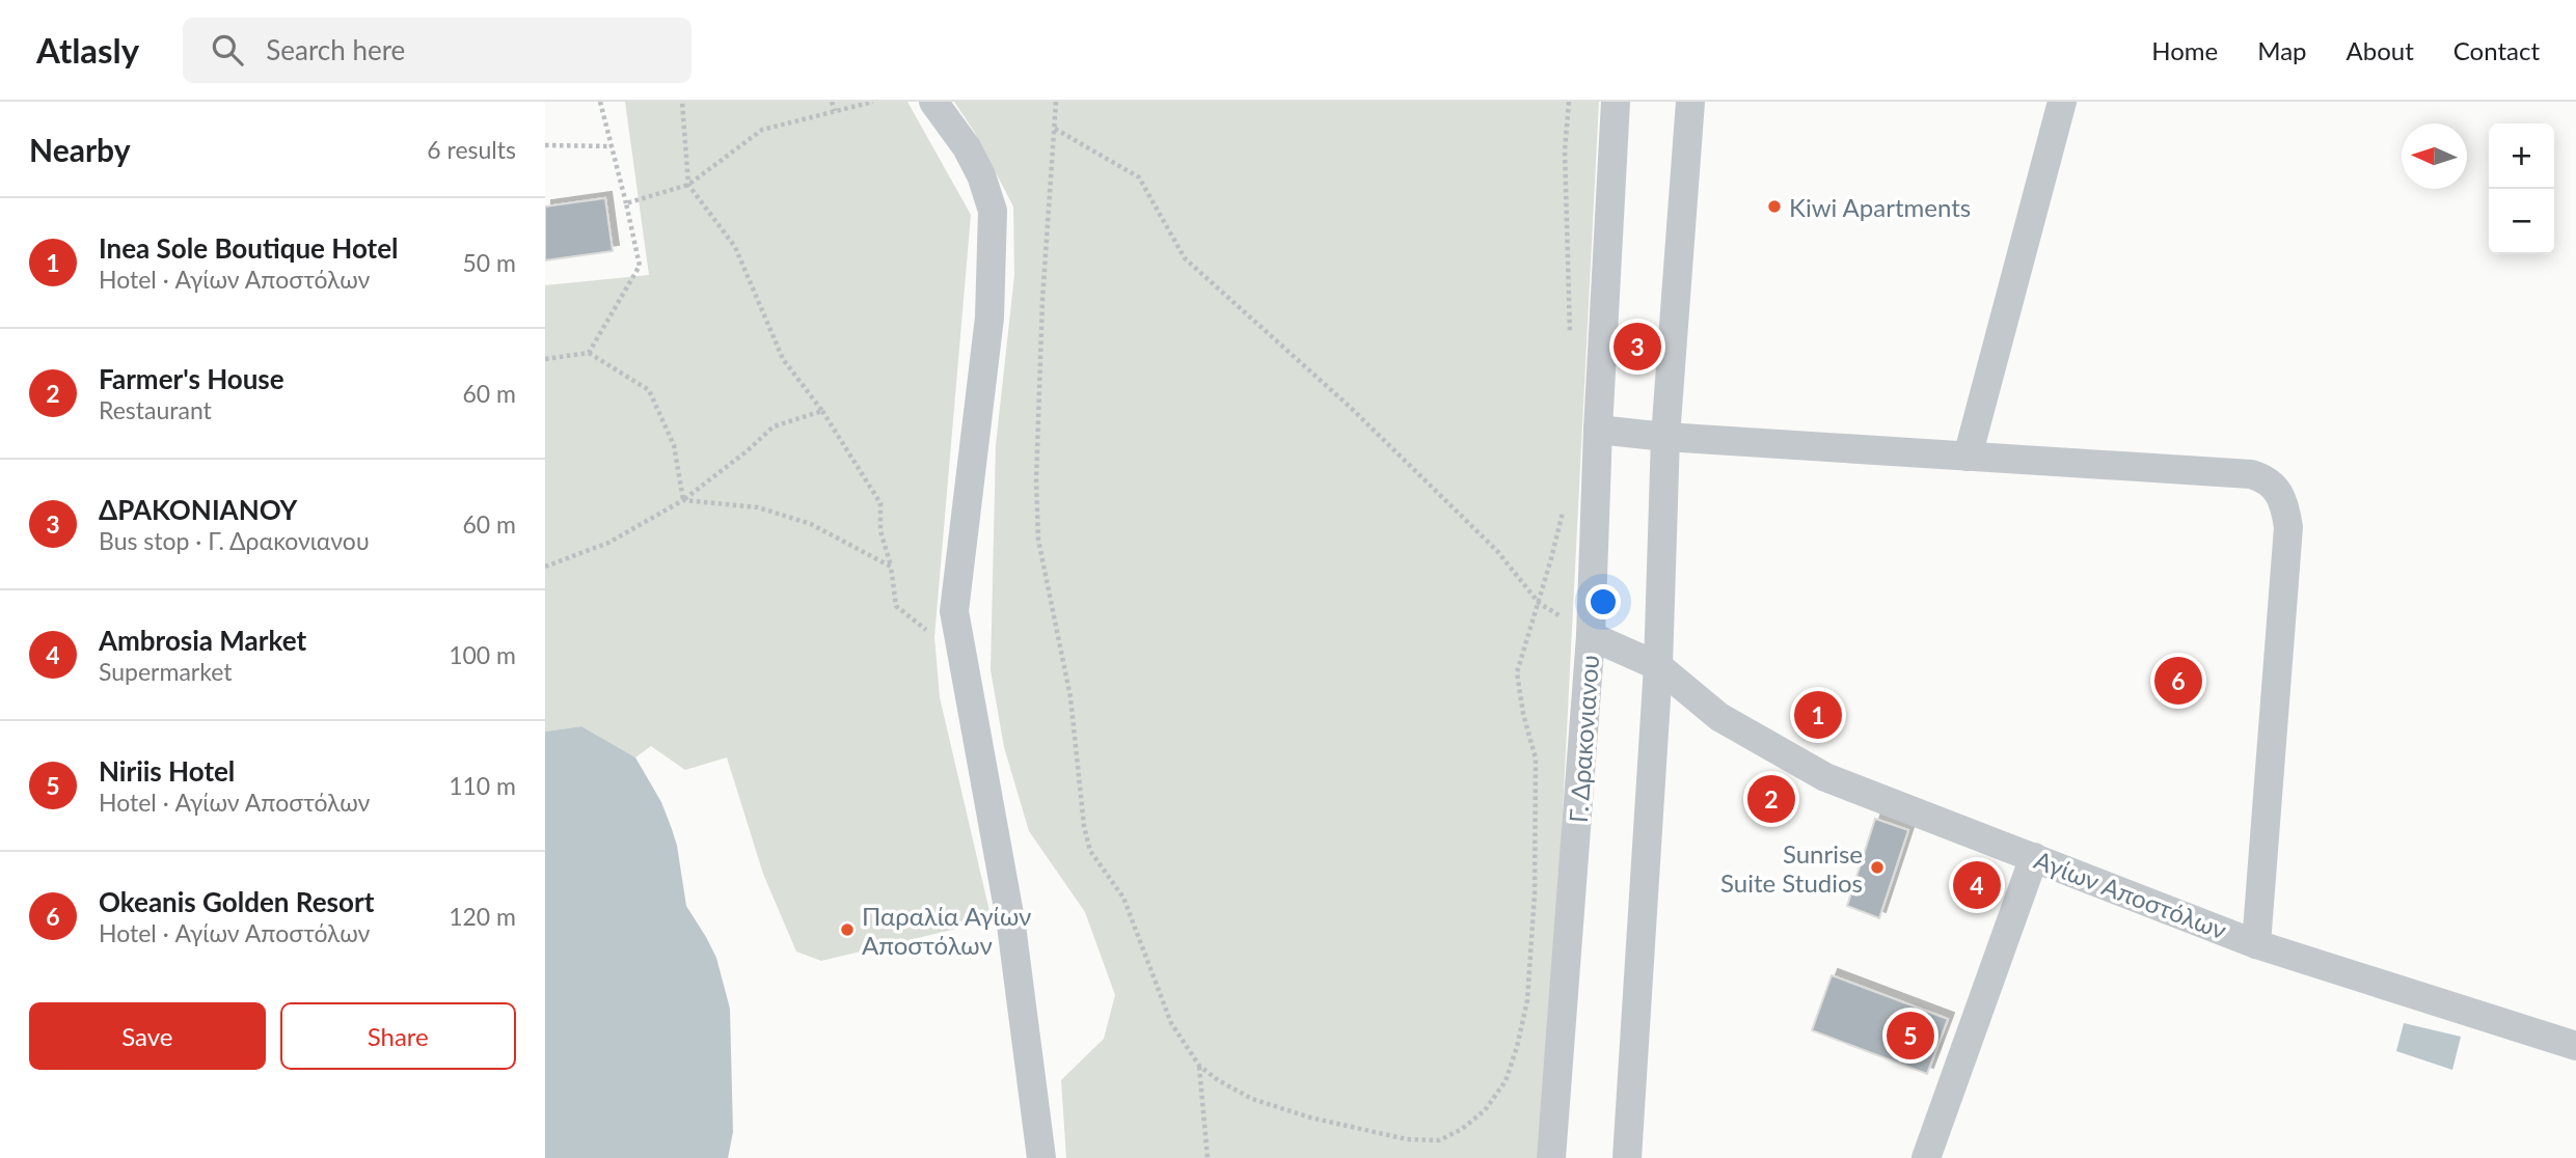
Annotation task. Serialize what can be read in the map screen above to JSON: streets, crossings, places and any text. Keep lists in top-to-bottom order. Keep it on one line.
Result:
{"streets":{"street":["Γ. Δρακονιανου","Αγίων Αποστόλων"]},"crossings":[["Γ. Δρακονιανου","Αγίων Αποστόλων"]],"places":["Kiwi Apartments","Sunrise Suite Studios","Παραλία Αγίων Αποστόλων"],"north":"left","page":{"header":"Atlasly","search":"Search here","nav":["Home","Map","About","Contact"],"heading":["Nearby","6 results"],"map_buttons":["+","−"],"list":[{"mark":"1","name":"Inea Sole Boutique Hotel","note":"Hotel · Αγίων Αποστόλων","value":"50 m"},{"mark":"2","name":"Farmer's House","note":"Restaurant","value":"60 m"},{"mark":"3","name":"ΔΡΑΚΟΝΙΑΝΟΥ","note":"Bus stop · Γ. Δρακονιανου","value":"60 m"},{"mark":"4","name":"Ambrosia Market","note":"Supermarket","value":"100 m"},{"mark":"5","name":"Niriis Hotel","note":"Hotel · Αγίων Αποστόλων","value":"110 m"},{"mark":"6","name":"Okeanis Golden Resort","note":"Hotel · Αγίων Αποστόλων","value":"120 m"}],"pins":["3","6","1","2","4","5"],"buttons":["Save","Share"]}}
